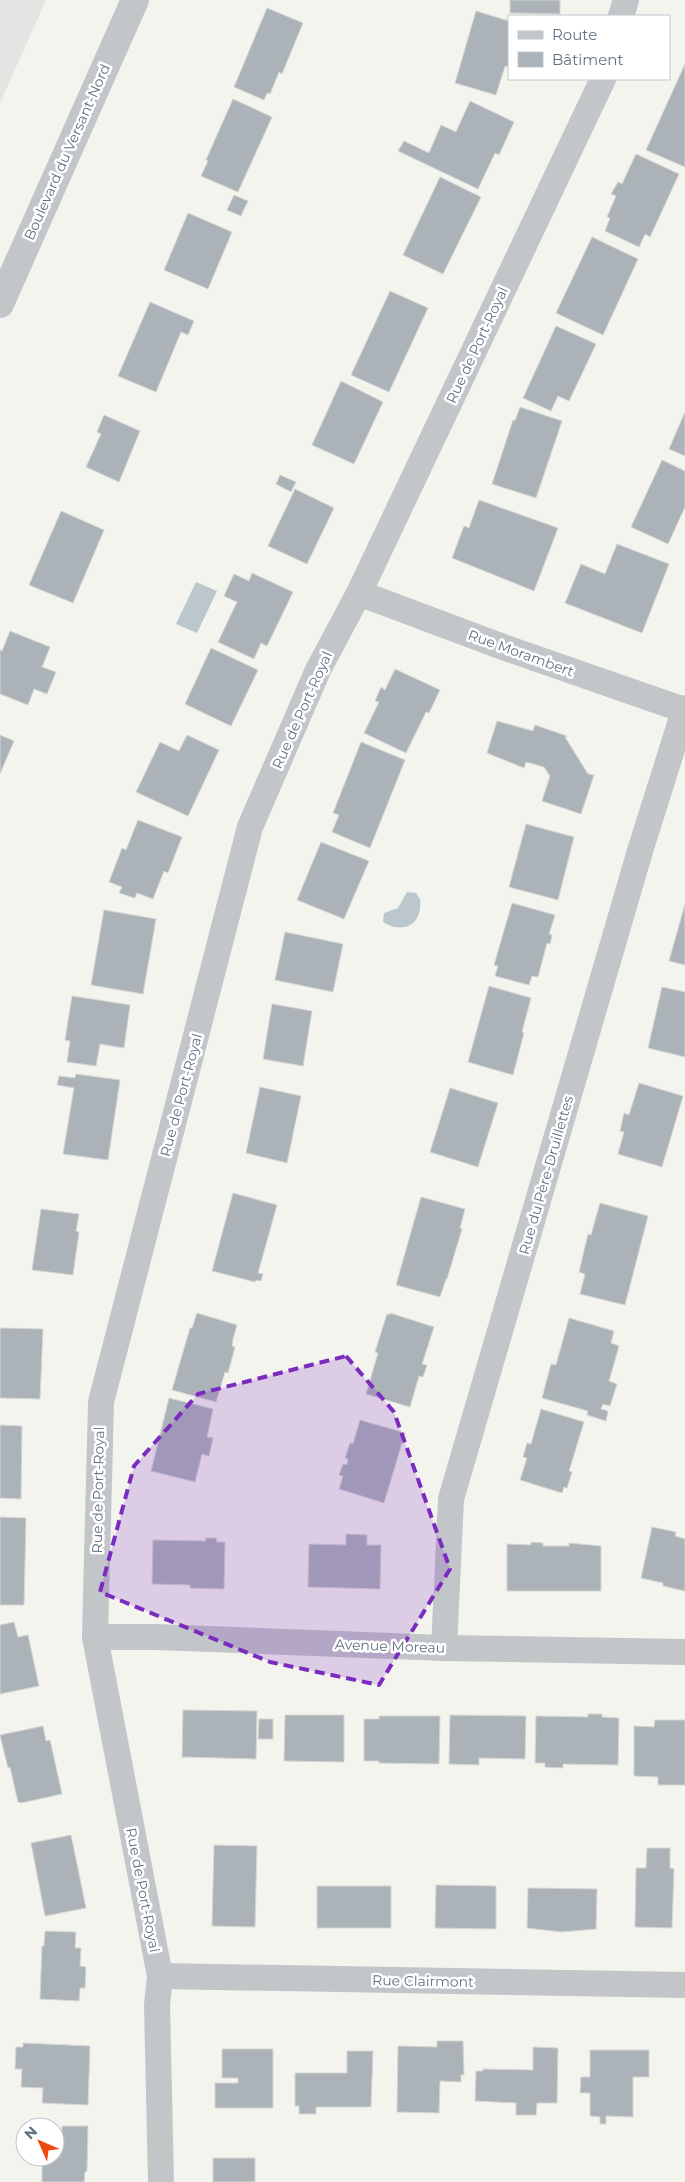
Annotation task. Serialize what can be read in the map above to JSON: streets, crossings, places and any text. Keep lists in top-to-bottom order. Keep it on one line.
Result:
{"streets":{"street":["Boulevard du Versant-Nord","Rue de Port-Royal","Rue Morambert","Rue du Père-Druillettes","Avenue Moreau","Rue Clairmont"]},"crossings":[["Rue de Port-Royal","Rue Morambert"],["Rue de Port-Royal","Avenue Moreau"],["Rue de Port-Royal","Rue Clairmont"],["Rue Morambert","Rue du Père-Druillettes"],["Rue du Père-Druillettes","Avenue Moreau"]],"legend":["Route","Bâtiment"],"north":"top left"}
